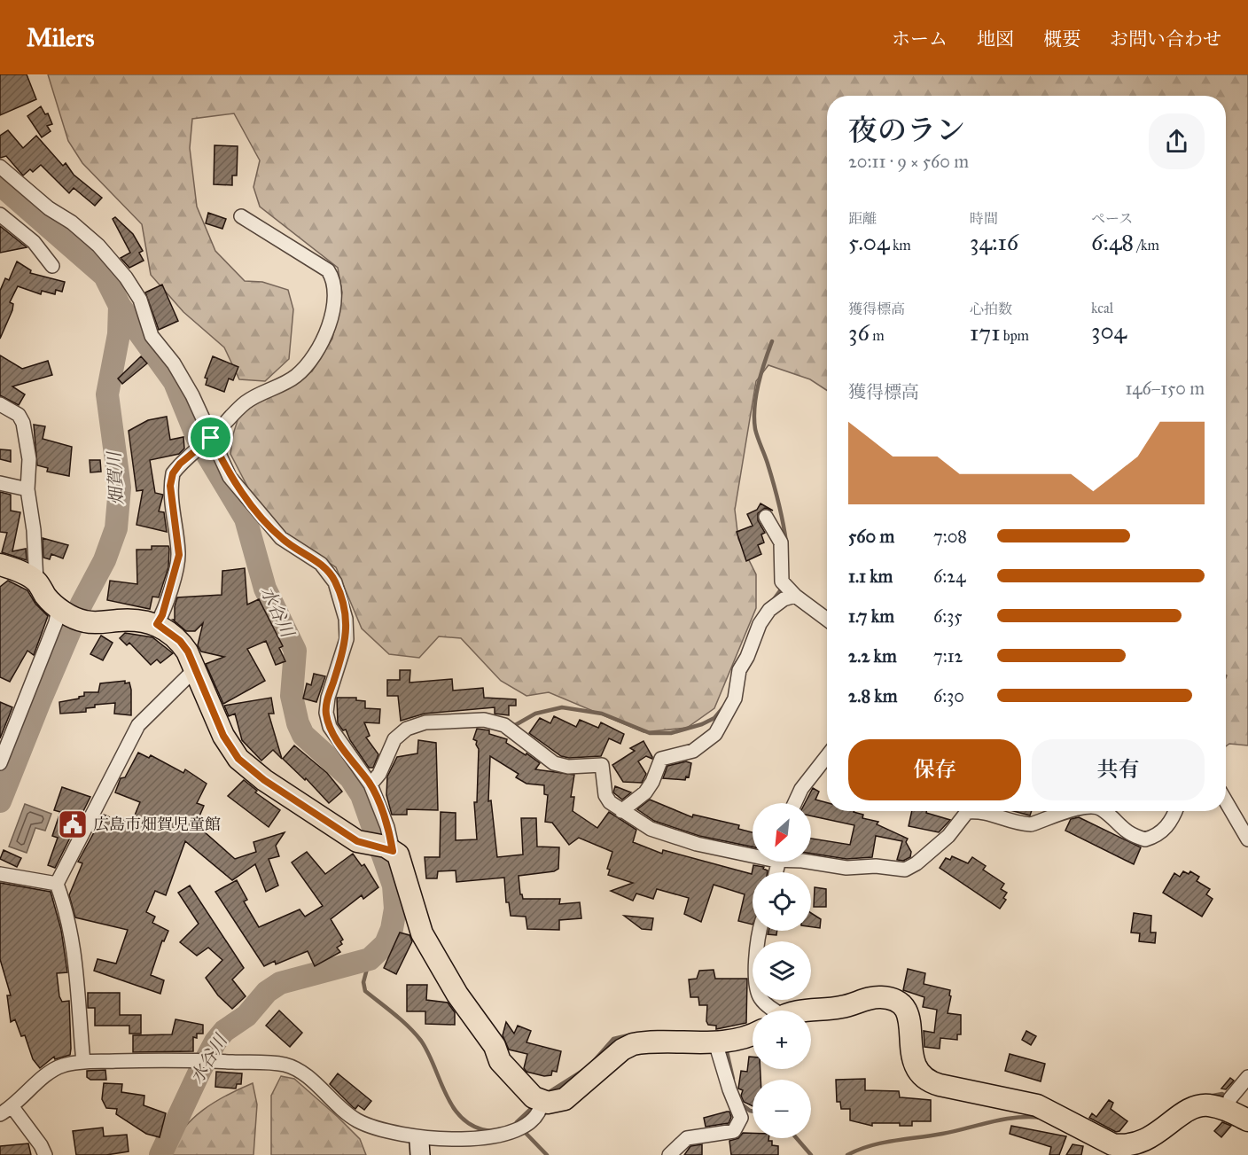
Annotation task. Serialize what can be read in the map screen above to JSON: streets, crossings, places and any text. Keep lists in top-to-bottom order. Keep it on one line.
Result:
{"water":["畑賀川","水谷川"],"places":{"public building":["広島市畑賀児童館"]},"north":"bottom left","page":{"header":"Milers","nav":["ホーム","地図","概要","お問い合わせ"],"heading":["夜のラン","20:11 · 9 × 560 m"],"stats":[["距離","5.04 km"],["時間","34:16"],["ペース","6:48 /km"],["獲得標高","36 m"],["心拍数","171 bpm"],["kcal","304"]],"chart":["獲得標高","146–150 m"],"list":[{"name":"560 m","note":"7:08"},{"name":"1.1 km","note":"6:24"},{"name":"1.7 km","note":"6:35"},{"name":"2.2 km","note":"7:12"},{"name":"2.8 km","note":"6:30"}],"buttons":["保存","共有"],"map_buttons":["+","−"]}}
